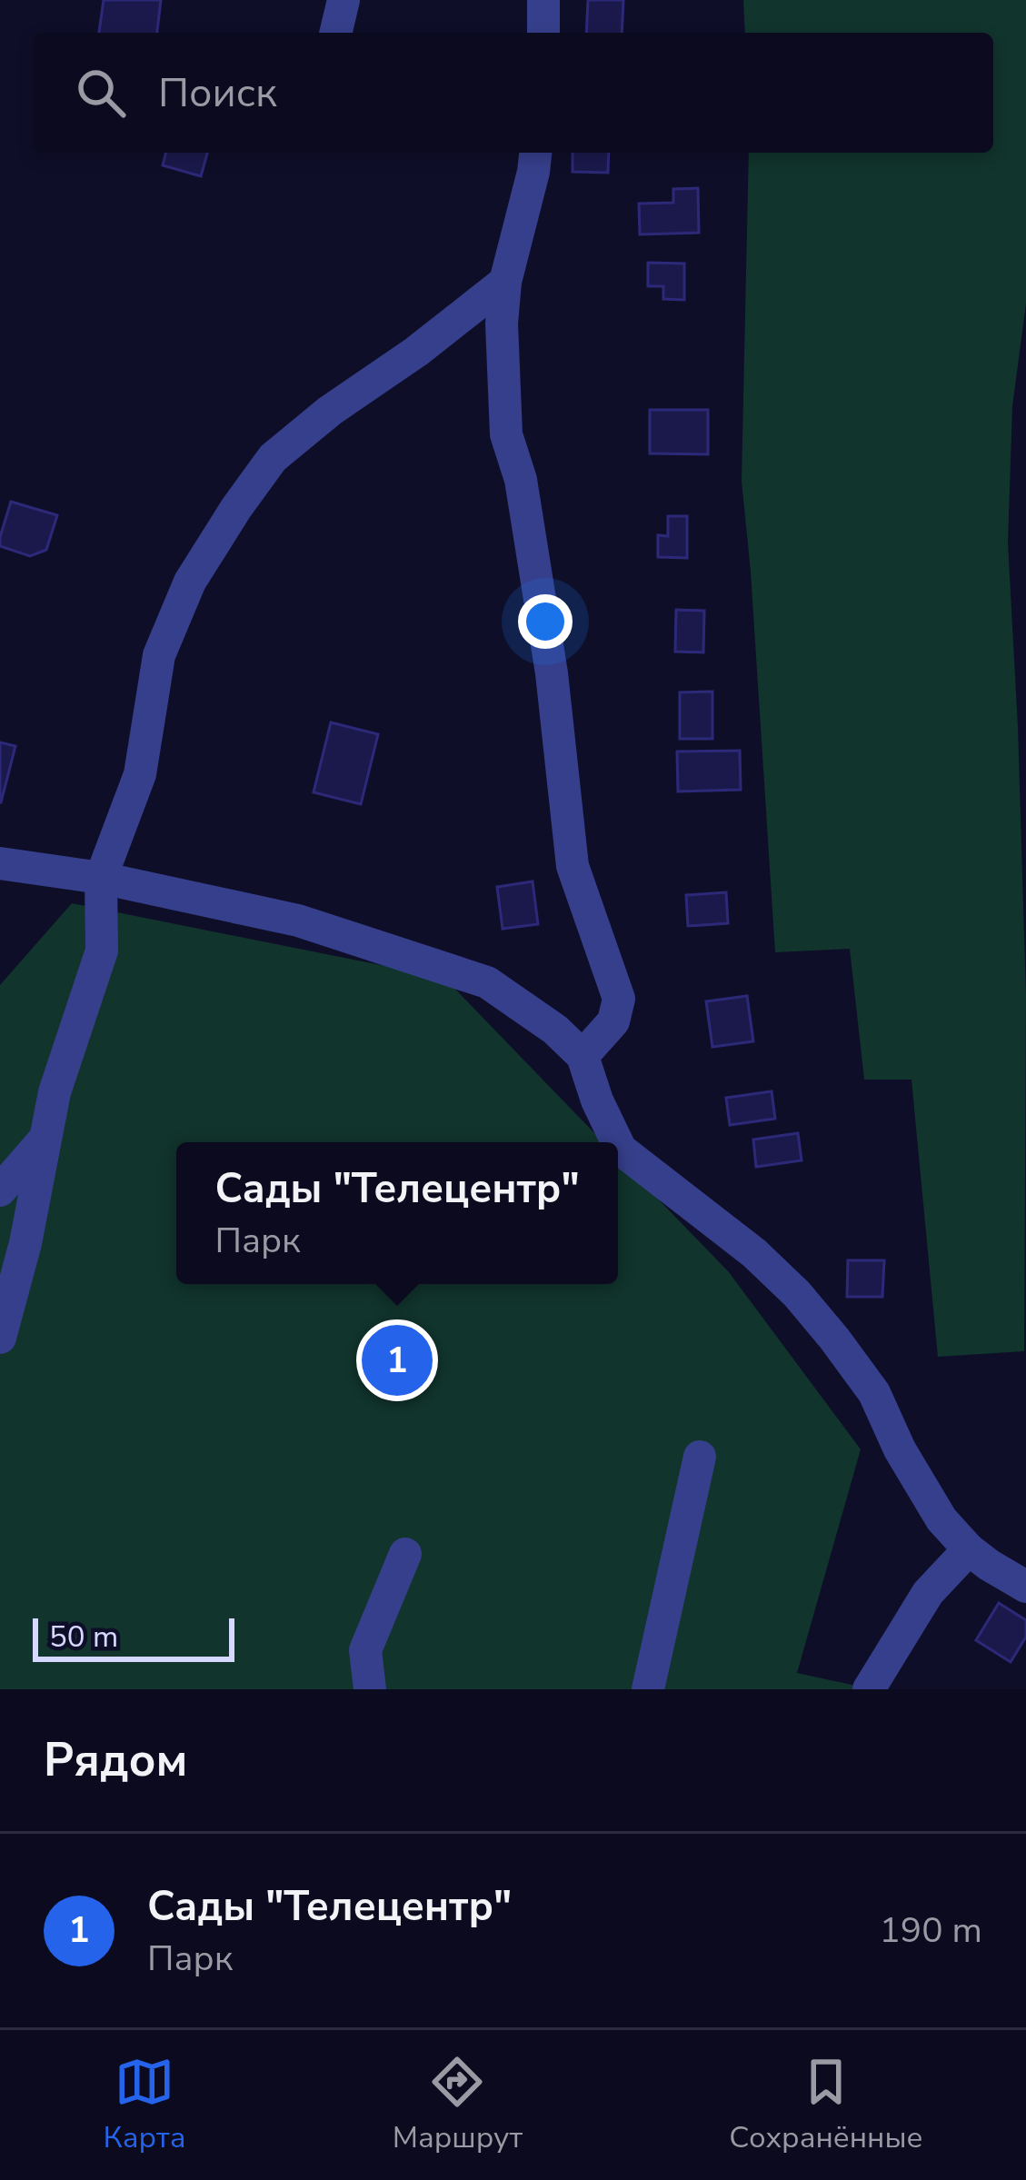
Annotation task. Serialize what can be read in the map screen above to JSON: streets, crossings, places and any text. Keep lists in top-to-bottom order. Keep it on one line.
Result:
{"scale_bar":"50 m","page":{"search":"Поиск","popup":["Сады \"Телецентр\"","Парк"],"pins":"1","scale":"50 m","heading":"Рядом","list":[{"mark":"1","name":"Сады \"Телецентр\"","note":"Парк","value":"190 m"}],"nav":["Карта","Маршрут","Сохранённые"]}}
